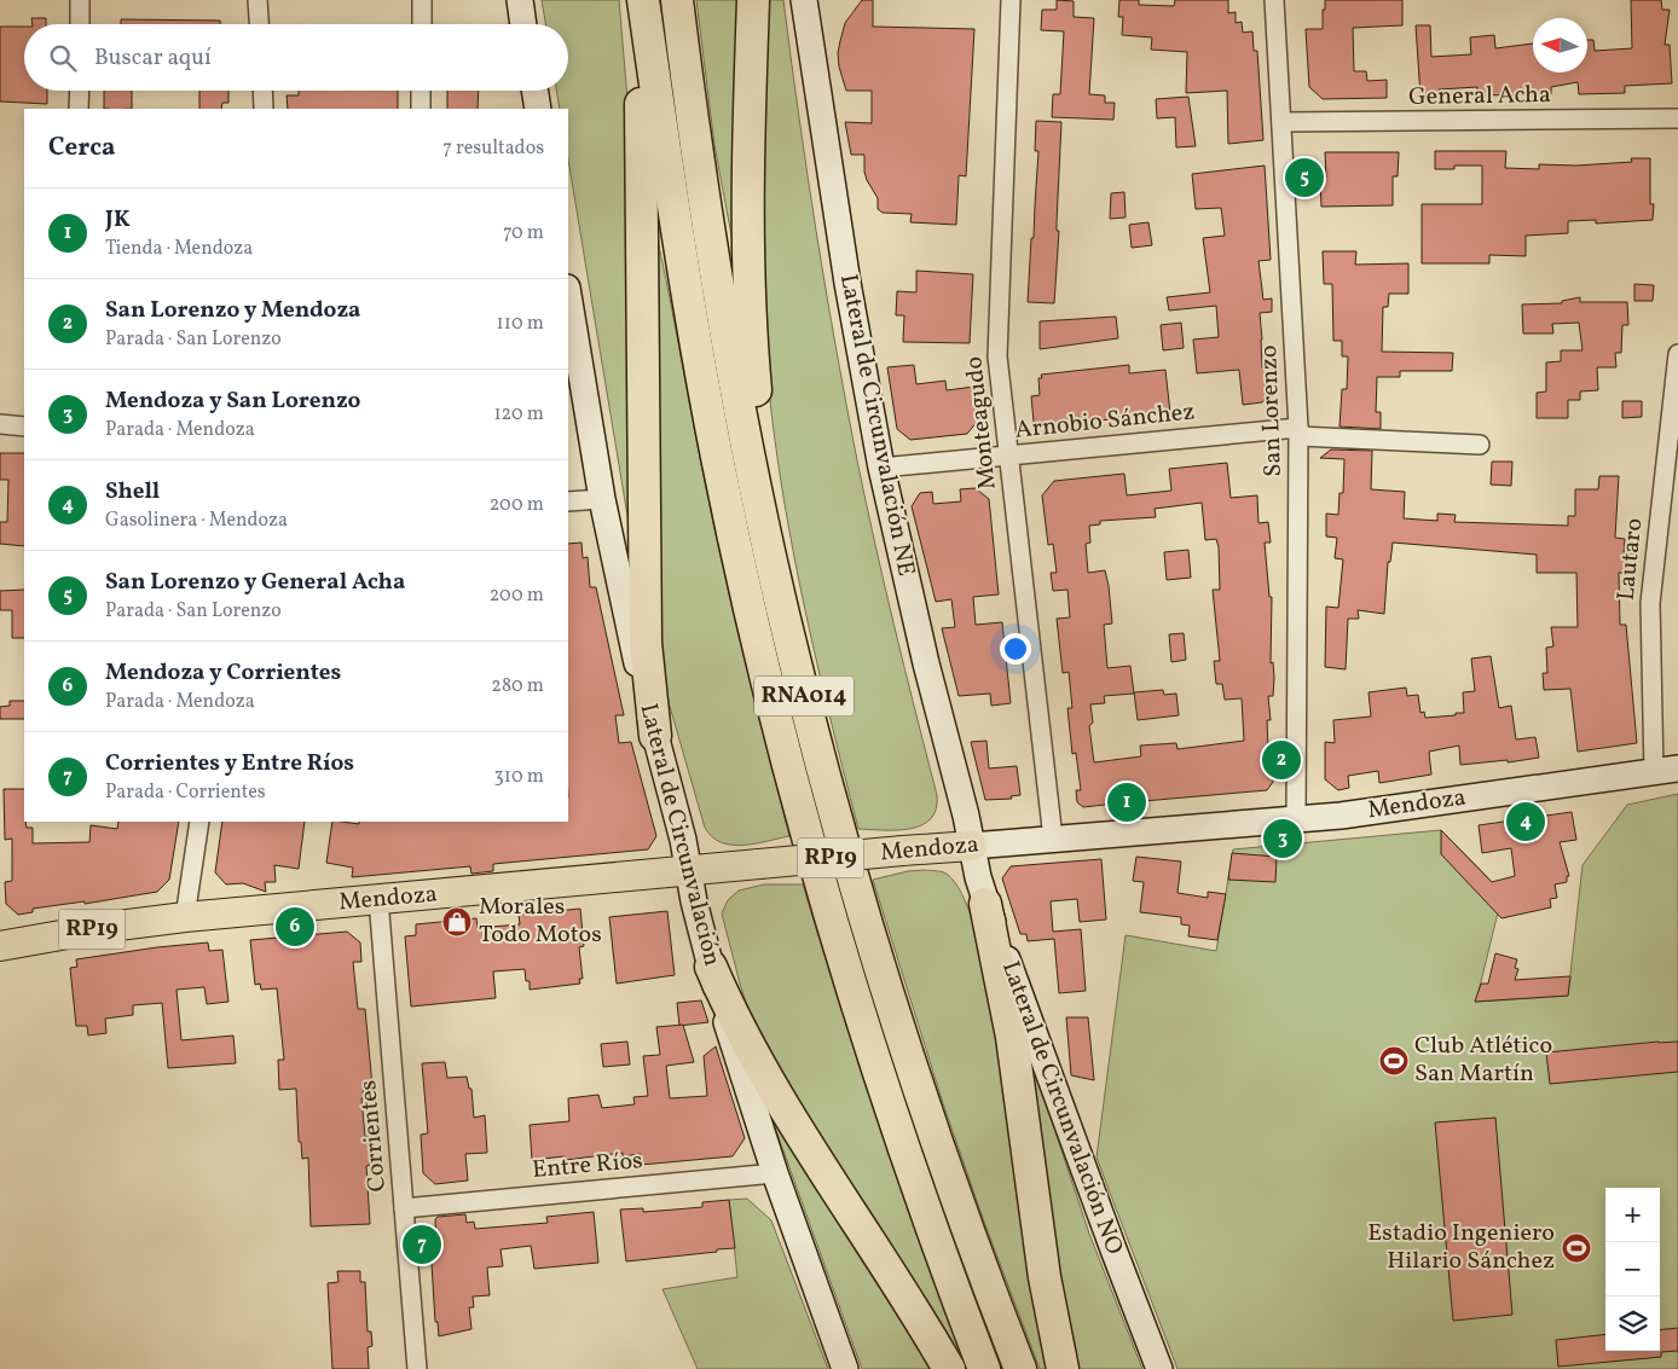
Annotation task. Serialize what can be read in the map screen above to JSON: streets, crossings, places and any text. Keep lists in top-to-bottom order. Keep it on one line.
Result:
{"streets":{"highway":["RNA014"],"main road":["Mendoza","RP19"],"street":["General Acha","San Lorenzo","Arnobio Sánchez","Monteagudo","Lateral de Circunvalación NE","Lautaro","Lateral de Circunvalación","Lateral de Circunvalación NO","Corrientes","Entre Ríos"]},"crossings":[["General Acha","San Lorenzo"],["San Lorenzo","Arnobio Sánchez"],["San Lorenzo","Mendoza"],["Arnobio Sánchez","Monteagudo"],["Arnobio Sánchez","Lateral de Circunvalación NE"],["Monteagudo","Mendoza"],["Lateral de Circunvalación NE","Mendoza"],["Lateral de Circunvalación NE","Lateral de Circunvalación NO"],["Lautaro","Mendoza"],["Mendoza","Lateral de Circunvalación"],["Mendoza","Lateral de Circunvalación NO"],["Mendoza","Corrientes"],["Lateral de Circunvalación","Entre Ríos"],["Corrientes","Entre Ríos"]],"places":{"shop":["Morales Todo Motos"],"sports":["Club Atlético San Martín","Estadio Ingeniero Hilario Sánchez"]},"north":"left","page":{"search":"Buscar aquí","heading":["Cerca","7 resultados"],"pins":["5","2","1","4","3","6","7"],"list":[{"mark":"1","name":"JK","note":"Tienda · Mendoza","value":"70 m"},{"mark":"2","name":"San Lorenzo y Mendoza","note":"Parada · San Lorenzo","value":"110 m"},{"mark":"3","name":"Mendoza y San Lorenzo","note":"Parada · Mendoza","value":"120 m"},{"mark":"4","name":"Shell","note":"Gasolinera · Mendoza","value":"200 m"},{"mark":"5","name":"San Lorenzo y General Acha","note":"Parada · San Lorenzo","value":"200 m"},{"mark":"6","name":"Mendoza y Corrientes","note":"Parada · Mendoza","value":"280 m"},{"mark":"7","name":"Corrientes y Entre Ríos","note":"Parada · Corrientes","value":"310 m"}],"map_buttons":["+","−"]}}
